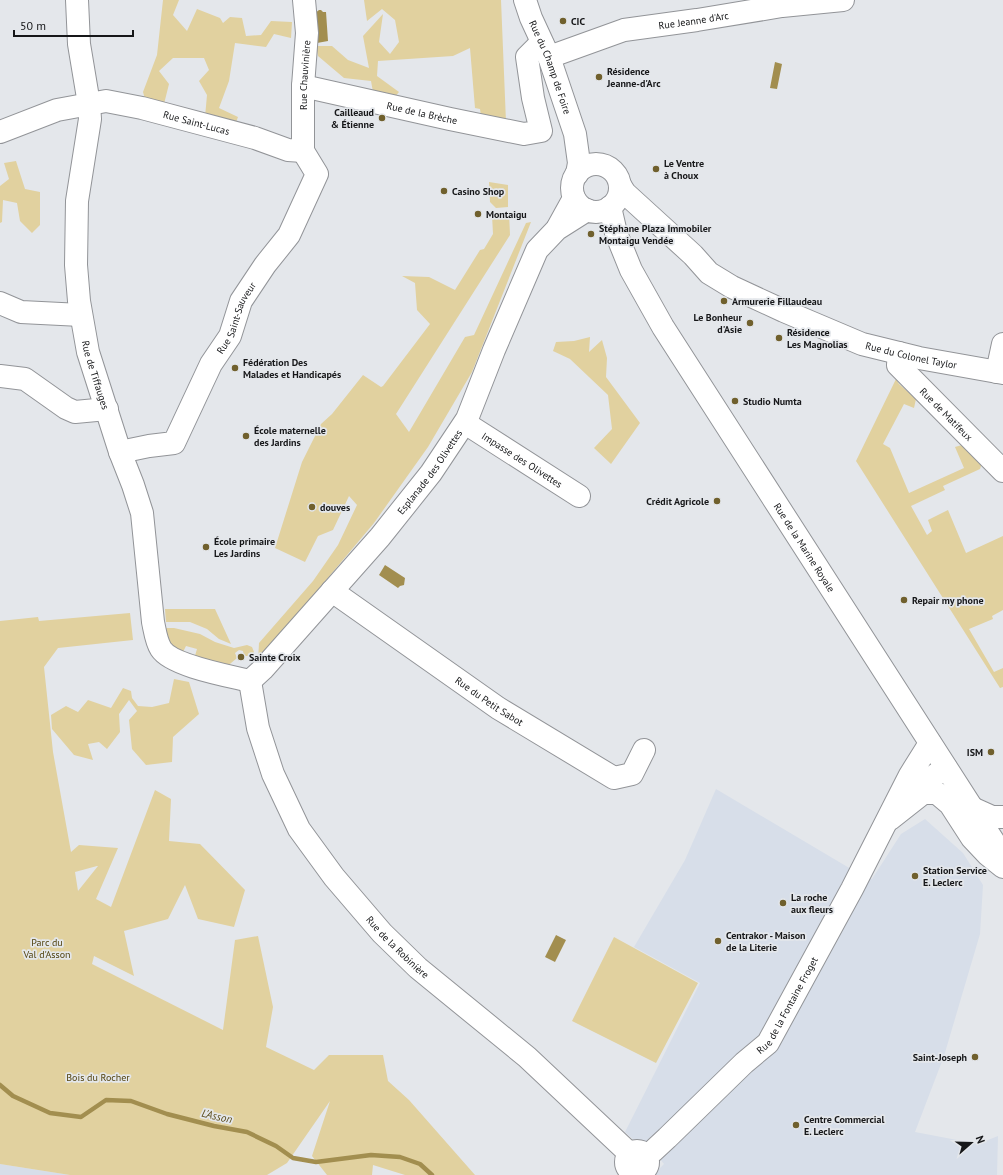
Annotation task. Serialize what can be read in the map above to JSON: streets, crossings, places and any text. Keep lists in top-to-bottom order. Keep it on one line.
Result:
{"streets":{"street":["Rue Jeanne d'Arc","Rue du Champ de Foire","Rue Chauvinière","Rue de la Brèche","Rue Saint-Lucas","Rue Saint-Sauveur","Rue du Colonel Taylor","Rue de Tiffauges","Rue de Matifeux","Impasse des Olivettes","Esplanade des Olivettes","Rue de la Marine Royale","Rue du Petit Sabot","Rue de la Robinière","Rue de la Fontaine Froget"]},"crossings":[["Rue Jeanne d'Arc","Rue du Champ de Foire"],["Rue Jeanne d'Arc","Rue de la Brèche"],["Rue du Champ de Foire","Rue de la Brèche"],["Rue du Champ de Foire","Rue du Colonel Taylor"],["Rue du Champ de Foire","Esplanade des Olivettes"],["Rue du Champ de Foire","Rue de la Marine Royale"],["Rue Chauvinière","Rue de la Brèche"],["Rue Chauvinière","Rue Saint-Lucas"],["Rue Chauvinière","Rue Saint-Sauveur"],["Rue Saint-Lucas","Rue Saint-Sauveur"],["Rue Saint-Lucas","Rue de Tiffauges"],["Rue Saint-Sauveur","Rue de Tiffauges"],["Rue du Colonel Taylor","Rue de Matifeux"],["Rue du Colonel Taylor","Esplanade des Olivettes"],["Rue du Colonel Taylor","Rue de la Marine Royale"],["Rue de Tiffauges","Esplanade des Olivettes"],["Rue de Tiffauges","Rue de la Robinière"],["Impasse des Olivettes","Esplanade des Olivettes"],["Esplanade des Olivettes","Rue de la Marine Royale"],["Esplanade des Olivettes","Rue du Petit Sabot"],["Esplanade des Olivettes","Rue de la Robinière"],["Rue de la Marine Royale","Rue de la Fontaine Froget"],["Rue de la Robinière","Rue de la Fontaine Froget"]],"water":["L'Asson"],"parks":["Parc du Val d'Asson","Bois du Rocher"],"places":["CIC","Résidence Jeanne-d'Arc","Cailleaud & Étienne","Le Ventre à Choux","Casino Shop","Montaigu","Stéphane Plaza Immobiler Montaigu Vendée","Armurerie Fillaudeau","Le Bonheur d'Asie","Résidence Les Magnolias","Fédération Des Malades et Handicapés","Studio Numta","École maternelle des Jardins","Crédit Agricole","douves","École primaire Les Jardins","Repair my phone","Sainte Croix","ISM","Station Service E. Leclerc","La roche aux fleurs","Centrakor - Maison de la Literie","Saint-Joseph","Centre Commercial E. Leclerc"],"scale_bar":"50 m","north":"right"}
